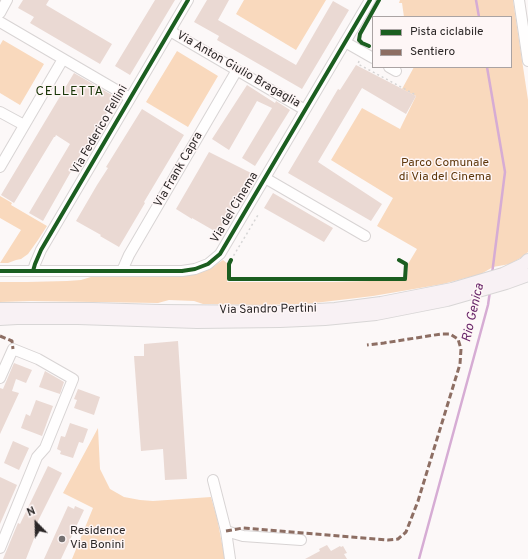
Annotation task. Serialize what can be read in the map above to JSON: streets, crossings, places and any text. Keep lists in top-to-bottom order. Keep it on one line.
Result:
{"streets":{"main road":["Via Sandro Pertini"],"street":["Via Anton Giulio Bragaglia","Via Federico Fellini","Via Frank Capra","Via del Cinema"]},"crossings":[["Via Anton Giulio Bragaglia","Via Federico Fellini"],["Via Anton Giulio Bragaglia","Via Frank Capra"],["Via Anton Giulio Bragaglia","Via del Cinema"],["Via Federico Fellini","Via del Cinema"],["Via Frank Capra","Via del Cinema"]],"districts":["CELLETTA"],"water":["Rio Genica"],"parks":["Parco Comunale di Via del Cinema"],"places":["Residence Via Bonini"],"legend":["Pista ciclabile","Sentiero"],"north":"top left"}
